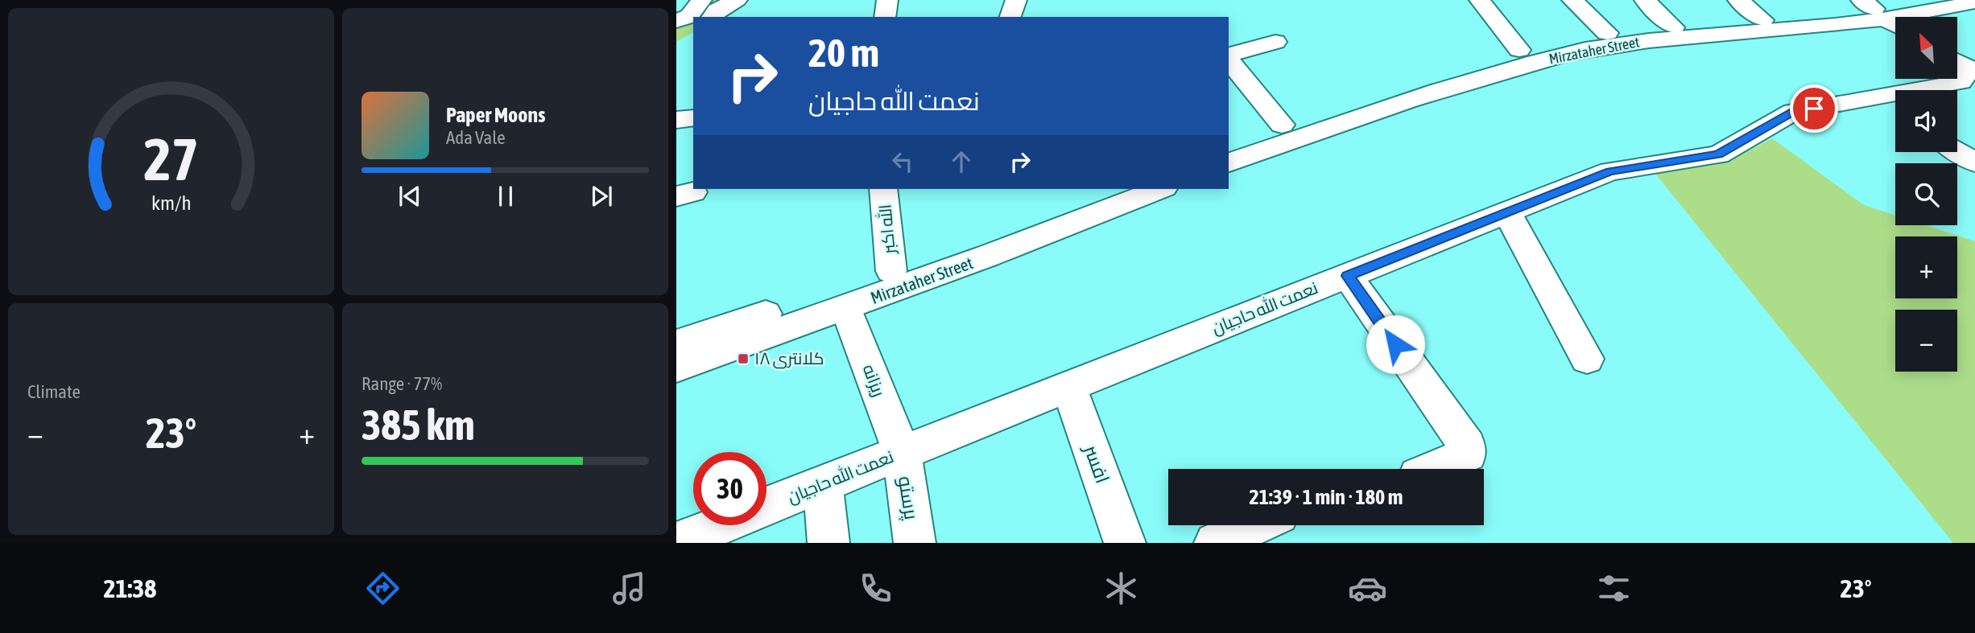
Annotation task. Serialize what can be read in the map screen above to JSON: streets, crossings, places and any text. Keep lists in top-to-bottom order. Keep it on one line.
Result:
{"streets":{"street":["Mirzataher Street","الله اکبر","نعمت الله حاجیان","ریزانه","افسر","پرستو"]},"crossings":[["Mirzataher Street","الله اکبر"],["Mirzataher Street","ریزانه"],["نعمت الله حاجیان","ریزانه"],["نعمت الله حاجیان","افسر"],["نعمت الله حاجیان","پرستو"],["ریزانه","پرستو"]],"places":{"transit":["کلانتری ۱۸"]},"north":"top left","page":{"map_buttons":["+","−"],"turn":["20 m","نعمت الله حاجیان"],"song":["Paper Moons","Ada Vale"],"tile":["Climate",["Range · 77%","385 km"]],"heat":["−","23°","+"],"limit":"30","trip":"21:39 · 1 min · 180 m","tabs":["21:38","23°"],"gauge":["27","km/h"]}}
